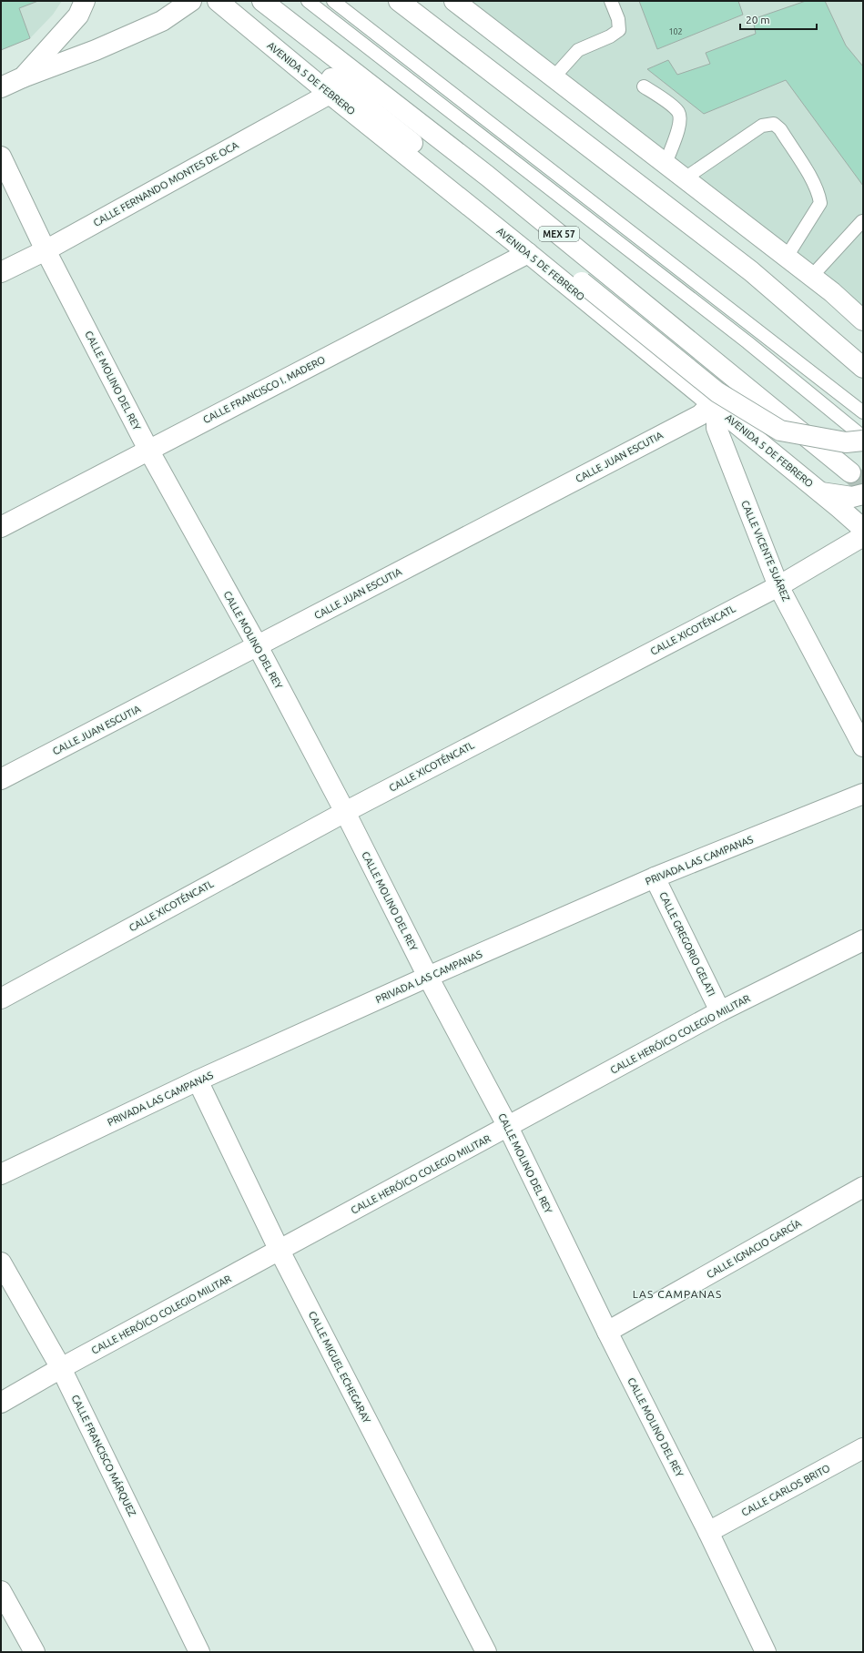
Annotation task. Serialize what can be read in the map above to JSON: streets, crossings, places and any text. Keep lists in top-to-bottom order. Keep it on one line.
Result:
{"streets":{"main road":["AVENIDA 5 DE FEBRERO","CALLE FERNANDO MONTES DE OCA","MEX 57","CALLE MOLINO DEL REY","CALLE FRANCISCO I. MADERO","CALLE JUAN ESCUTIA","CALLE VICENTE SUÁREZ","CALLE XICOTÉNCATL","PRIVADA LAS CAMPANAS","CALLE GREGORIO GELATI","CALLE HERÓICO COLEGIO MILITAR","CALLE IGNACIO GARCÍA","CALLE MIGUEL ECHEGARAY","CALLE FRANCISCO MÁRQUEZ","CALLE CARLOS BRITO"]},"crossings":[["AVENIDA 5 DE FEBRERO","CALLE FERNANDO MONTES DE OCA"],["AVENIDA 5 DE FEBRERO","CALLE FRANCISCO I. MADERO"],["AVENIDA 5 DE FEBRERO","CALLE JUAN ESCUTIA"],["AVENIDA 5 DE FEBRERO","CALLE VICENTE SUÁREZ"],["CALLE FERNANDO MONTES DE OCA","CALLE MOLINO DEL REY"],["CALLE MOLINO DEL REY","CALLE FRANCISCO I. MADERO"],["CALLE MOLINO DEL REY","CALLE JUAN ESCUTIA"],["CALLE MOLINO DEL REY","CALLE XICOTÉNCATL"],["CALLE MOLINO DEL REY","PRIVADA LAS CAMPANAS"],["CALLE MOLINO DEL REY","CALLE HERÓICO COLEGIO MILITAR"],["CALLE MOLINO DEL REY","CALLE IGNACIO GARCÍA"],["CALLE MOLINO DEL REY","CALLE CARLOS BRITO"],["CALLE JUAN ESCUTIA","CALLE VICENTE SUÁREZ"],["CALLE VICENTE SUÁREZ","CALLE XICOTÉNCATL"],["PRIVADA LAS CAMPANAS","CALLE GREGORIO GELATI"],["PRIVADA LAS CAMPANAS","CALLE MIGUEL ECHEGARAY"],["CALLE GREGORIO GELATI","CALLE HERÓICO COLEGIO MILITAR"],["CALLE HERÓICO COLEGIO MILITAR","CALLE MIGUEL ECHEGARAY"],["CALLE HERÓICO COLEGIO MILITAR","CALLE FRANCISCO MÁRQUEZ"]],"districts":["LAS CAMPANAS"],"house_numbers":["102"],"scale_bar":"20 m"}
